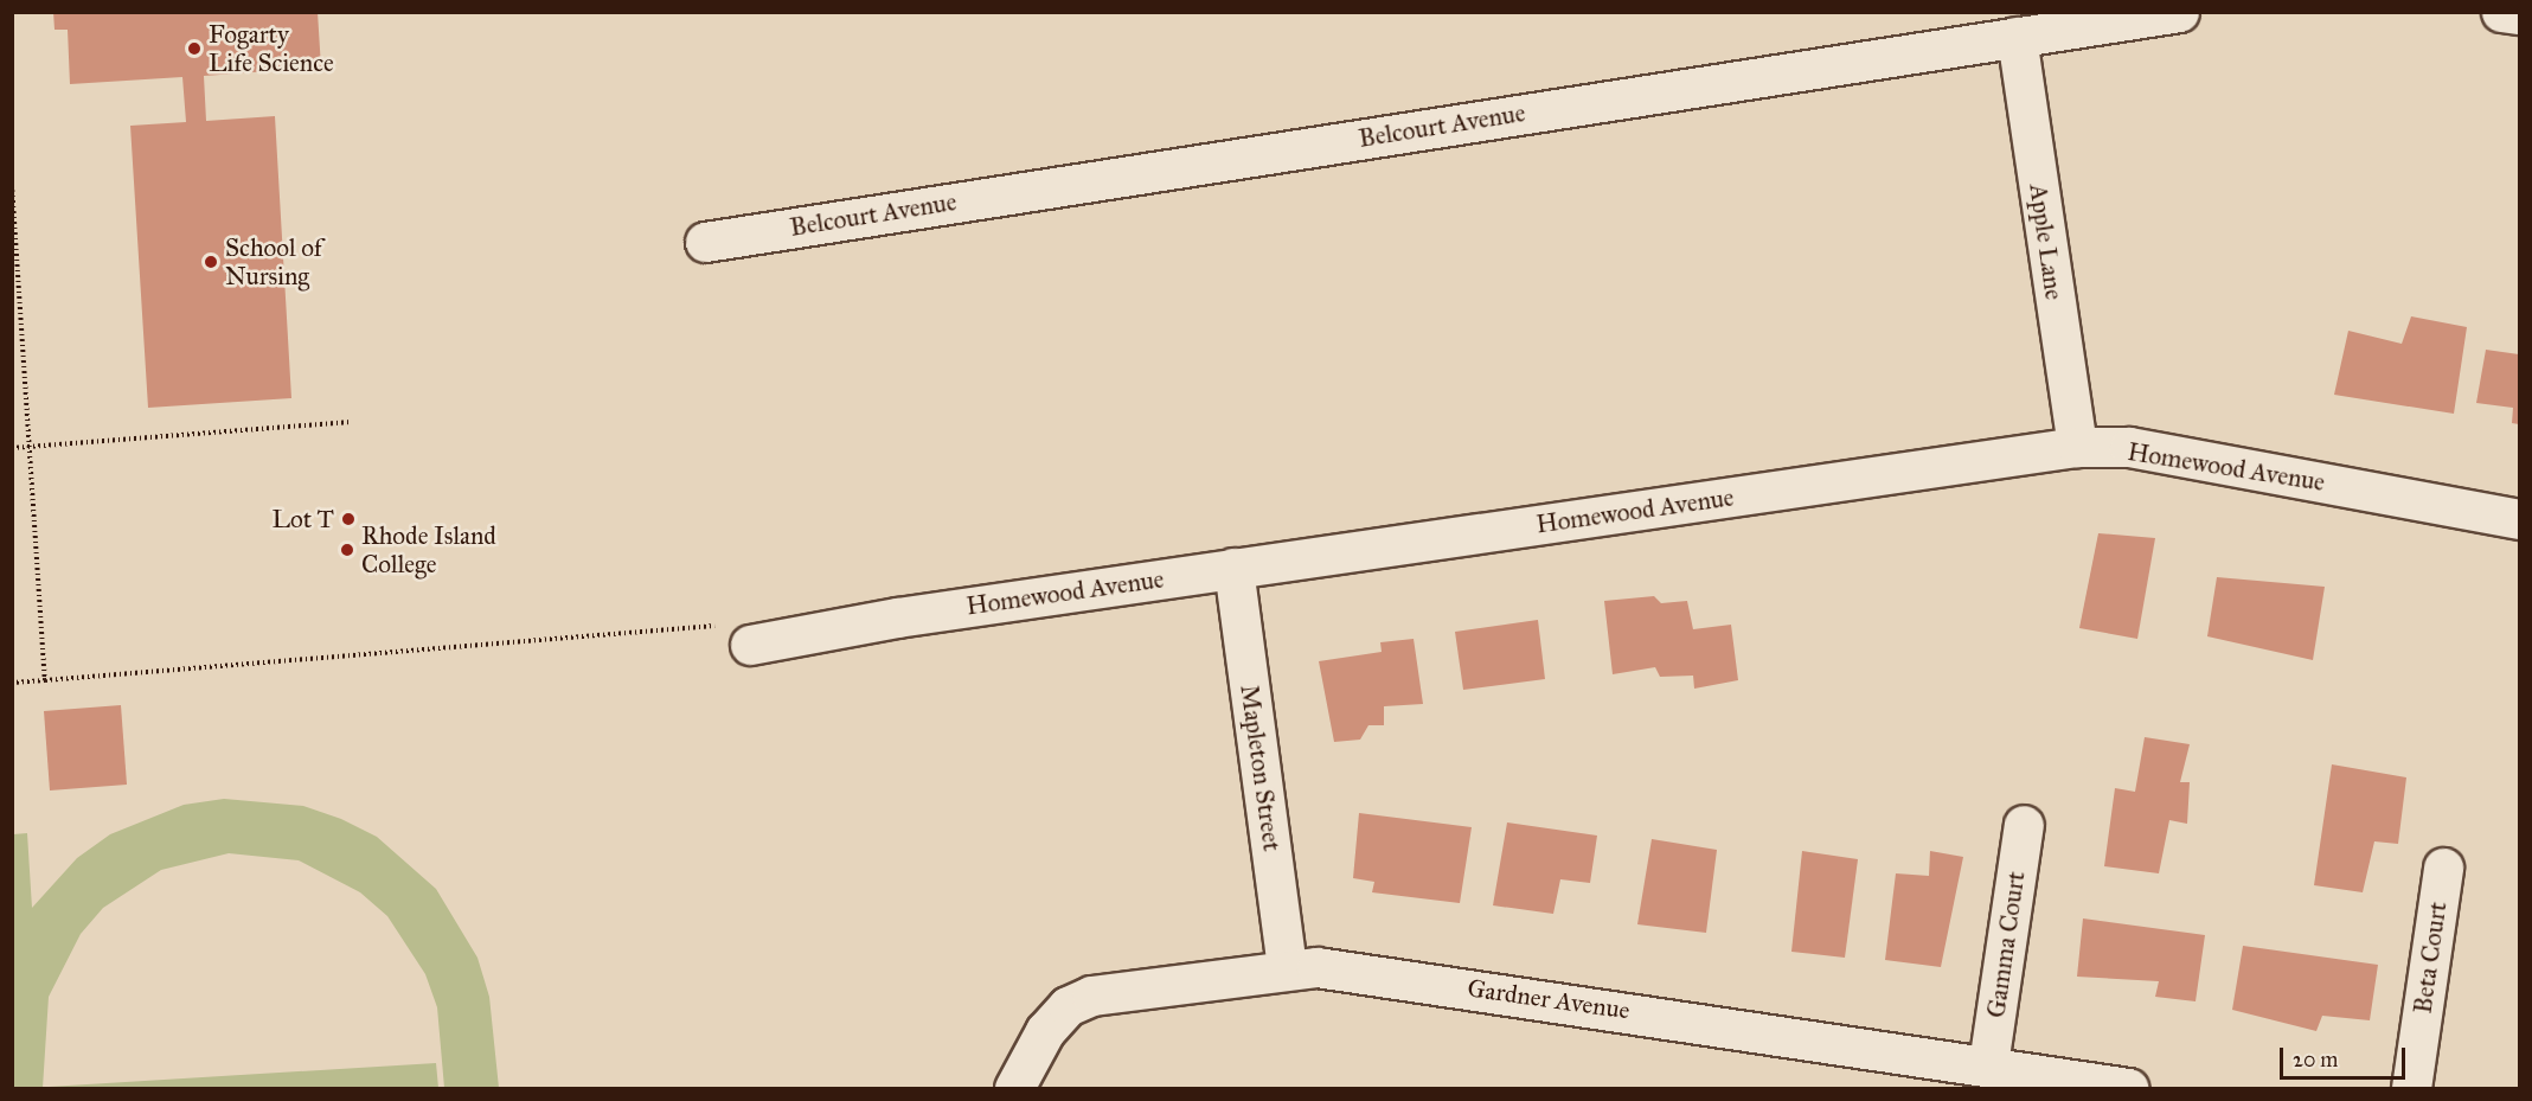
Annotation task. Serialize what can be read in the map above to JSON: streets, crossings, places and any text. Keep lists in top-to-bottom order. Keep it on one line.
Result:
{"streets":{"street":["Belcourt Avenue","Apple Lane","Homewood Avenue","Mapleton Street","Gamma Court","Beta Court","Gardner Avenue"]},"crossings":[["Belcourt Avenue","Apple Lane"],["Apple Lane","Homewood Avenue"],["Homewood Avenue","Mapleton Street"],["Mapleton Street","Gardner Avenue"],["Gamma Court","Gardner Avenue"]],"places":["Fogarty Life Science","School of Nursing","Lot T","Rhode Island College"],"scale_bar":"20 m"}
